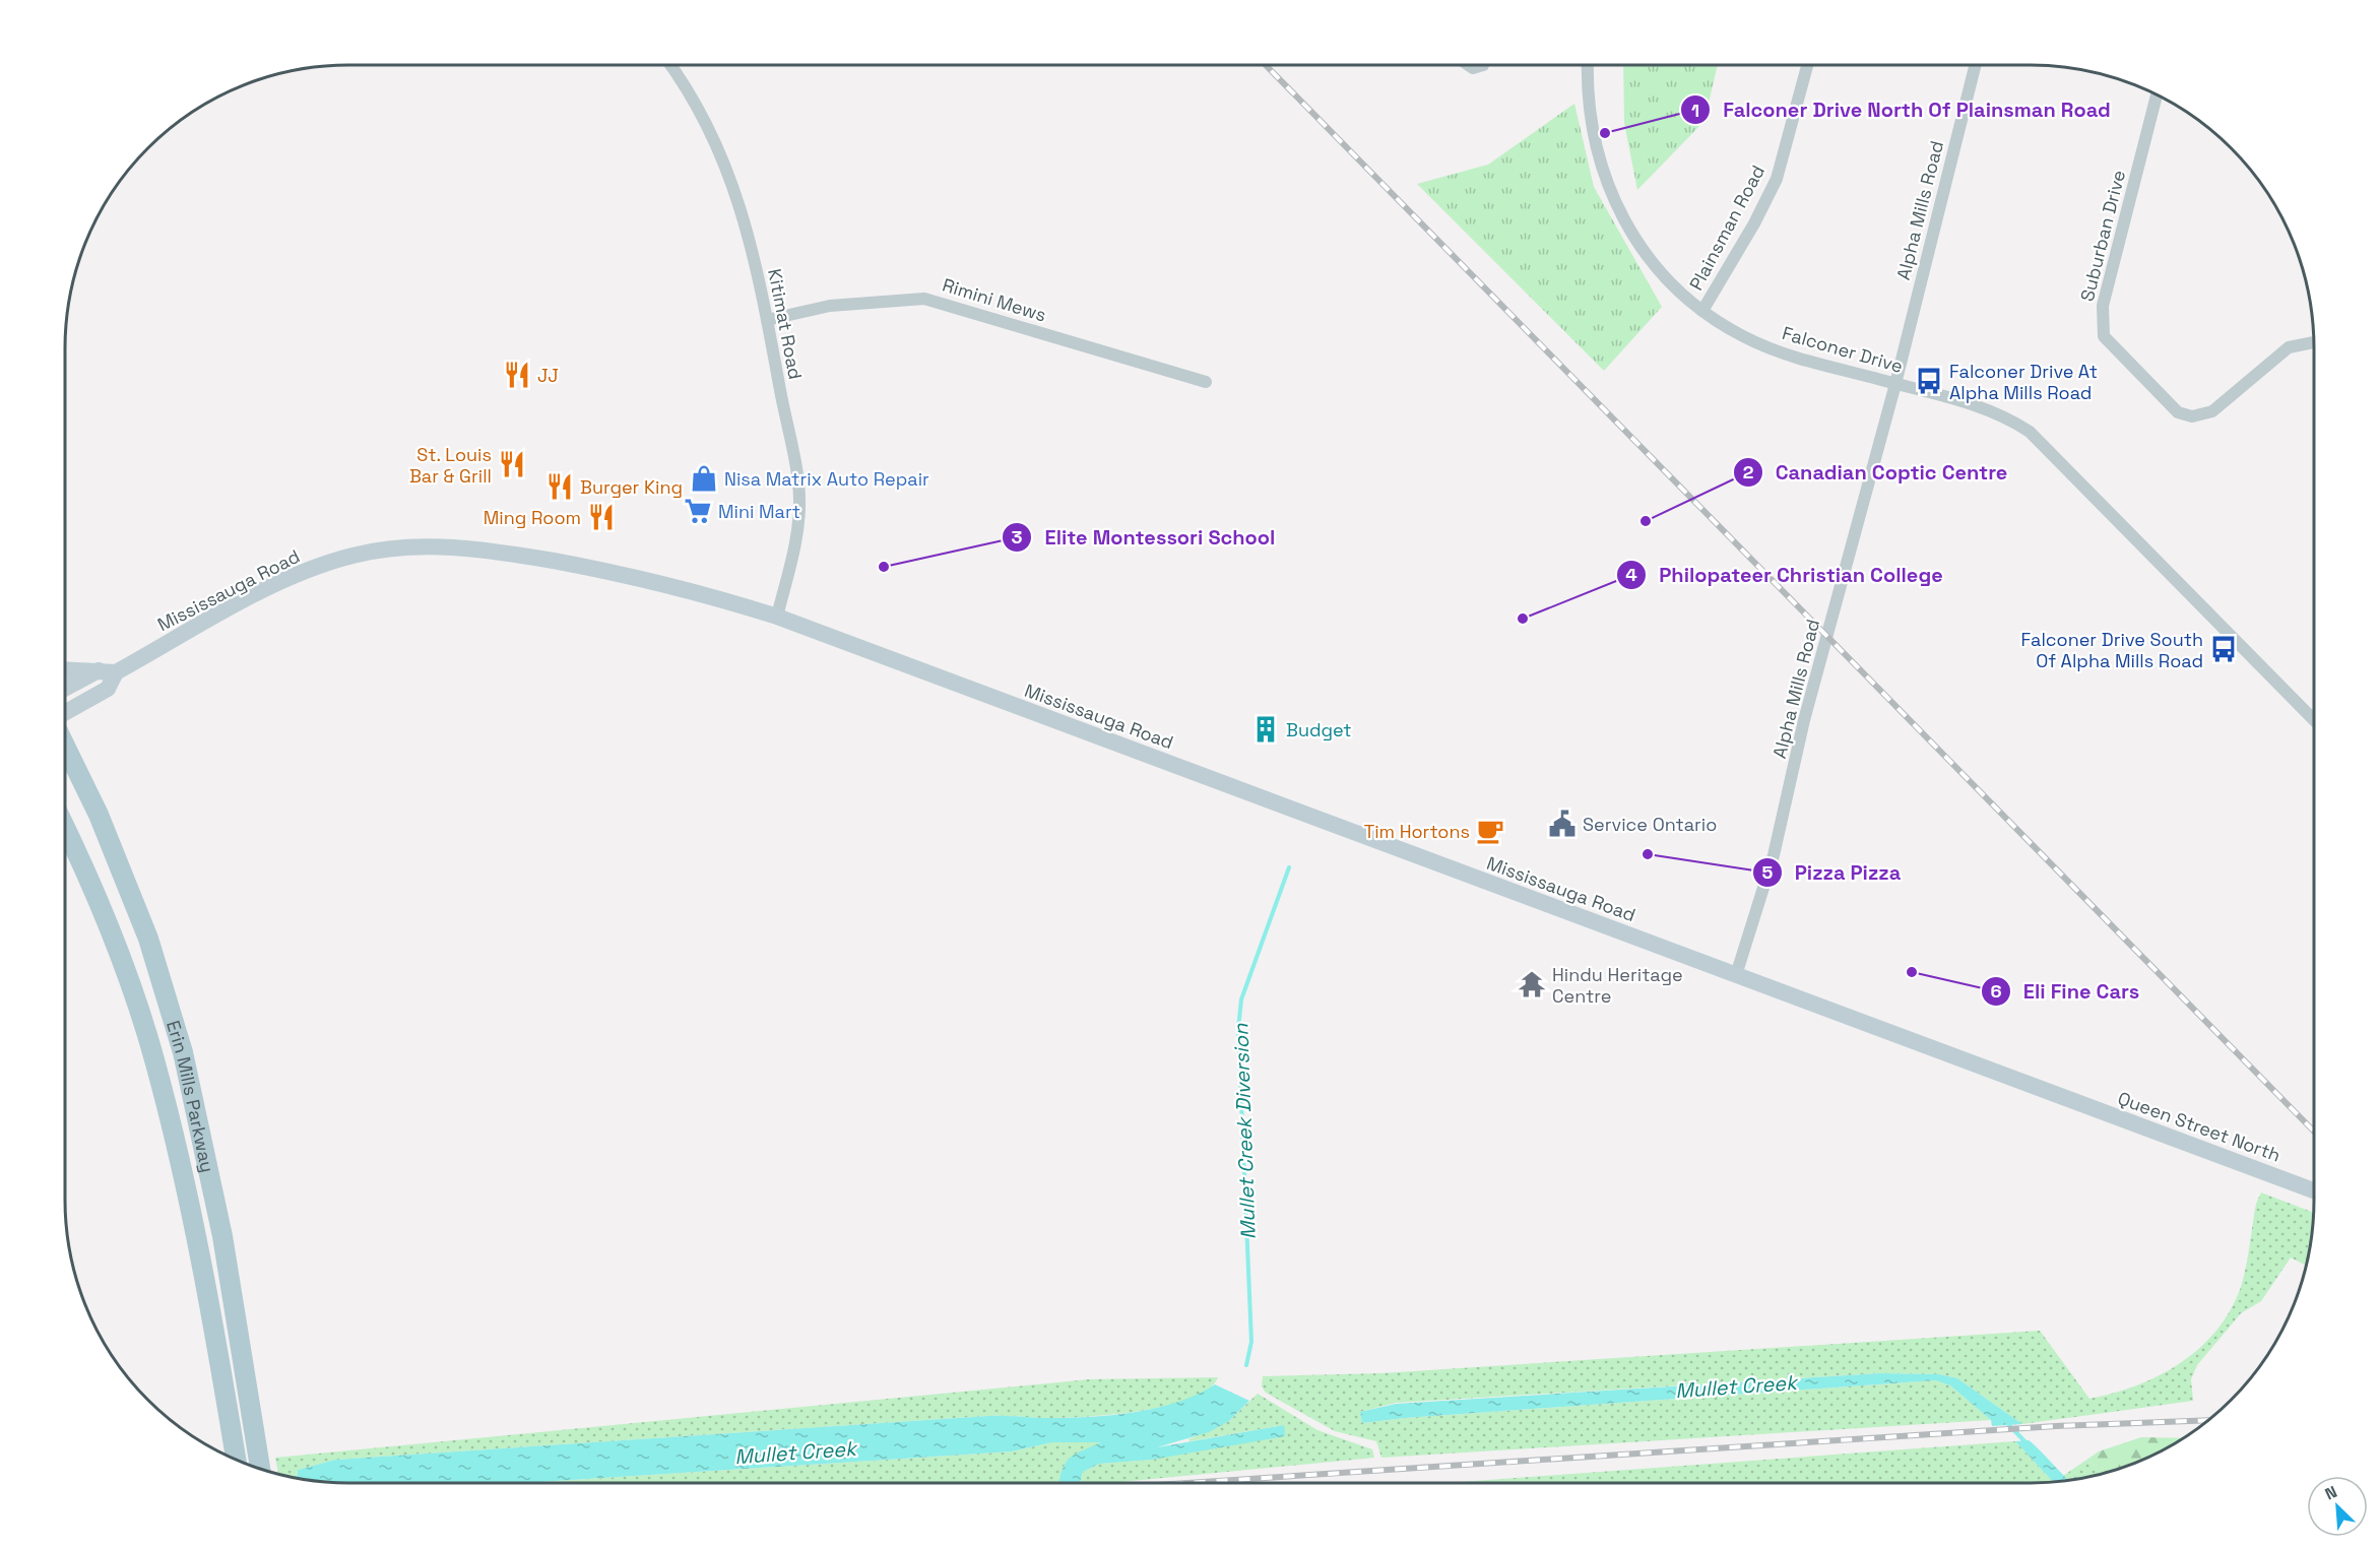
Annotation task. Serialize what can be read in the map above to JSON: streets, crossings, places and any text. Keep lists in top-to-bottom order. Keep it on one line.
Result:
{"streets":{"main road":["Mississauga Road","Erin Mills Parkway","Queen Street North"],"street":["Alpha Mills Road","Plainsman Road","Suburban Drive","Rimini Mews","Kitimat Road","Falconer Drive"]},"crossings":[["Alpha Mills Road","Falconer Drive"],["Alpha Mills Road","Mississauga Road"],["Plainsman Road","Falconer Drive"],["Rimini Mews","Kitimat Road"],["Kitimat Road","Mississauga Road"],["Mississauga Road","Queen Street North"]],"water":["Mullet Creek Diversion","Mullet Creek"],"places":{"other":["Falconer Drive North Of Plainsman Road","Canadian Coptic Centre","Elite Montessori School","Philopateer Christian College","Pizza Pizza","Eli Fine Cars"],"restaurant":["JJ","St. Louis Bar & Grill","Burger King","Ming Room"],"bus stop":["Falconer Drive At Alpha Mills Road","Falconer Drive South Of Alpha Mills Road"],"shop":["Nisa Matrix Auto Repair"],"supermarket":["Mini Mart"],"building":["Budget"],"public building":["Service Ontario"],"cafe":["Tim Hortons"],"temple":["Hindu Heritage Centre"]},"north":"top left"}
